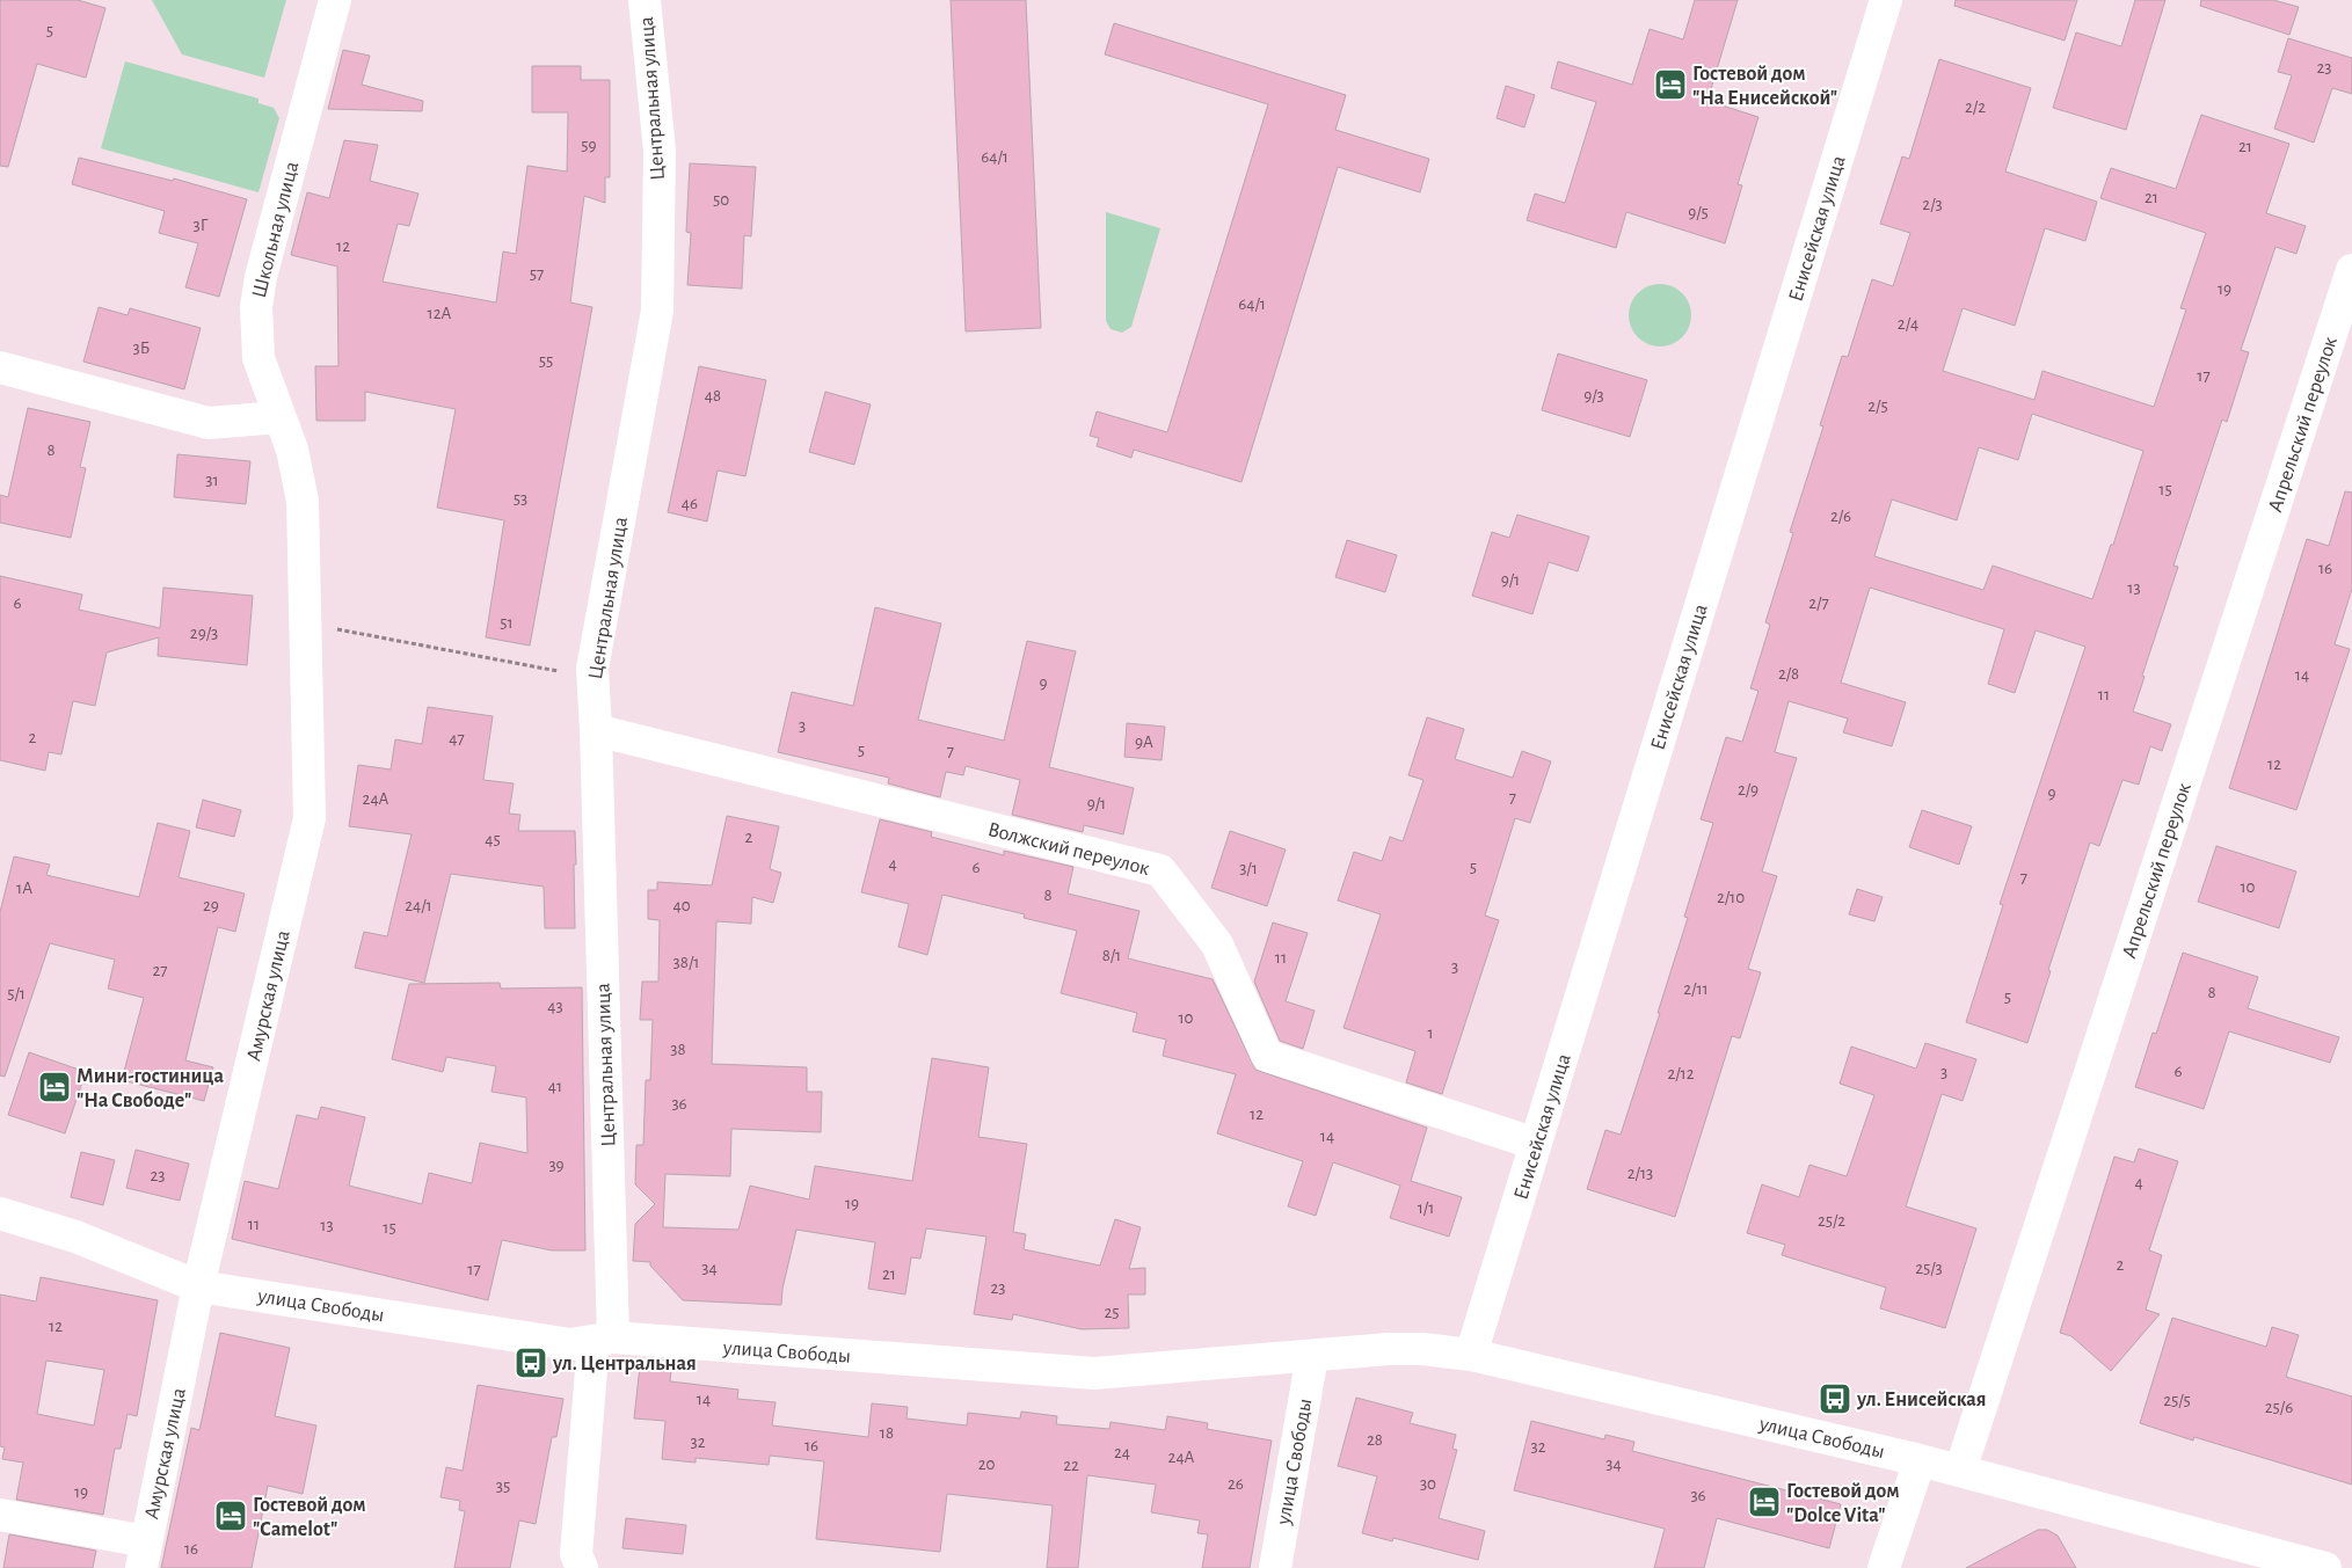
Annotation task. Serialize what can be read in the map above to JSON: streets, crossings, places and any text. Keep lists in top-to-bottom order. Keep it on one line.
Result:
{"streets":{"street":["Центральная улица","Енисейская улица","Школьная улица","Апрельский переулок","Волжский переулок","Амурская улица","улица Свободы"]},"crossings":[["Центральная улица","Волжский переулок"],["Центральная улица","улица Свободы"],["Енисейская улица","Волжский переулок"],["Енисейская улица","улица Свободы"],["Школьная улица","Амурская улица"],["Апрельский переулок","улица Свободы"],["Амурская улица","улица Свободы"]],"places":{"hotel":["Гостевой дом \"На Енисейской\"","Мини-гостиница \"На Свободе\"","Гостевой дом \"Dolce Vita\"","Гостевой дом \"Camelot\""],"bus stop":["ул. Центральная","ул. Енисейская"]},"house_numbers":["5","23","2/2","59","21","64/1","21","50","2/3","9/5","3Г","12","57","19","64/1","12А","2/4","3Б","55","17","48","9/3","2/5","8","31","15","53","46","2/6","16","9/1","13","6","2/7","51","29/3","2/8","14","9","11","3","2","47","9А","5","7","12","2/9","9","7","24А","9/1","2","45","4","6","5","3/1","7","10","1А","8","2/10","29","24/1","40","8/1","11","38/1","3","27","2/11","8","5/1","5","43","10","1","38","6","3","2/12","41","36","12","14","39","2/13","23","4","19","1/1","25/2","11","13","15","2","34","25/3","17","21","23","25","12","14","25/5","25/6","18","28","32","16","32","24","24А","20","34","22","26","30","35","19","36","16"]}
